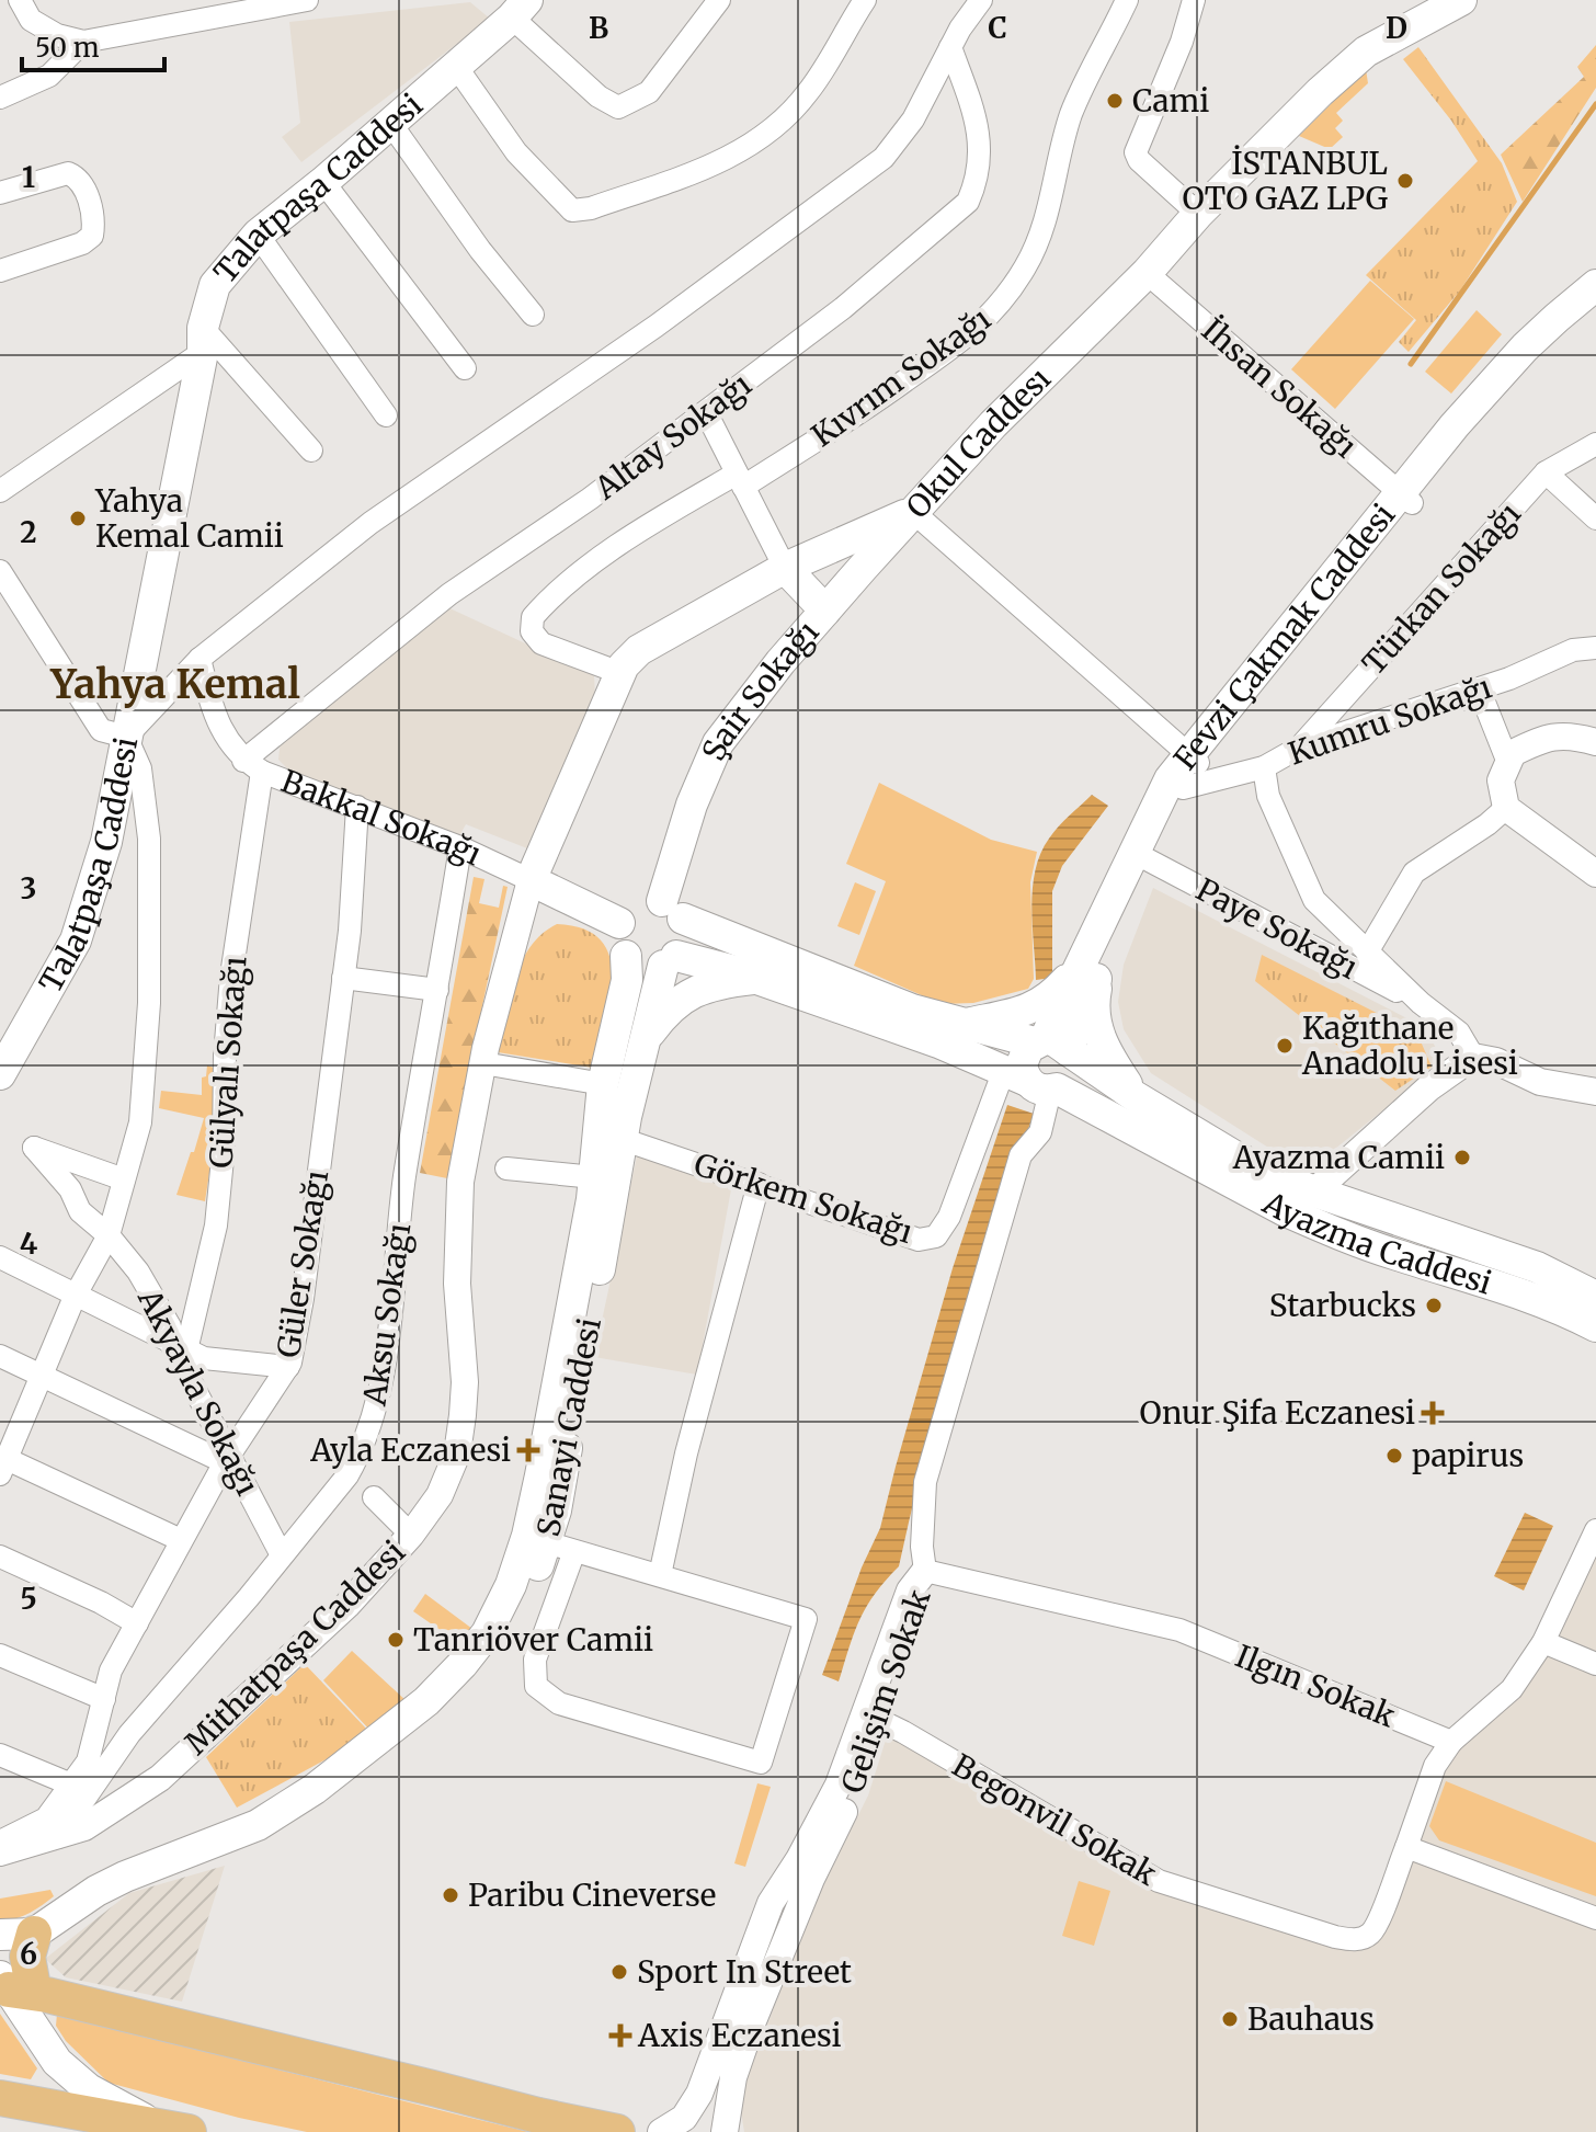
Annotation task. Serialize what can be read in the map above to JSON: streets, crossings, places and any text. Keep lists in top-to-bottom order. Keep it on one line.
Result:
{"streets":{"main road":["Talatpaşa Caddesi","Okul Caddesı","Fevzi Çakmak Caddesi","Şair Sokağı","Bakkal Sokağı","Ayazma Caddesi","Sanayi Caddesi"],"street":["Kıvrım Sokağı","İhsan Sokağı","Altay Sokağı","Türkan Sokağı","Kumru Sokağı","Paye Sokağı","Gülyalı Sokağı","Görkem Sokağı","Güler Sokağı","Aksu Sokağı","Akyayla Sokağı","Mithatpaşa Caddesi","Ilgın Sokak","Gelişim Sokak","Begonvil Sokak"]},"crossings":[["Kıvrım Sokağı","Okul Caddesı"],["İhsan Sokağı","Okul Caddesı"],["İhsan Sokağı","Fevzi Çakmak Caddesi"],["Altay Sokağı","Bakkal Sokağı"],["Altay Sokağı","Gülyalı Sokağı"],["Okul Caddesı","Şair Sokağı"],["Okul Caddesı","Bakkal Sokağı"],["Okul Caddesı","Mithatpaşa Caddesi"],["Türkan Sokağı","Kumru Sokağı"],["Fevzi Çakmak Caddesi","Kumru Sokağı"],["Fevzi Çakmak Caddesi","Paye Sokağı"],["Fevzi Çakmak Caddesi","Görkem Sokağı"],["Fevzi Çakmak Caddesi","Ayazma Caddesi"],["Fevzi Çakmak Caddesi","Gelişim Sokak"],["Şair Sokağı","Bakkal Sokağı"],["Şair Sokağı","Ayazma Caddesi"],["Şair Sokağı","Sanayi Caddesi"],["Bakkal Sokağı","Gülyalı Sokağı"],["Bakkal Sokağı","Ayazma Caddesi"],["Bakkal Sokağı","Güler Sokağı"],["Bakkal Sokağı","Aksu Sokağı"],["Bakkal Sokağı","Sanayi Caddesi"],["Bakkal Sokağı","Mithatpaşa Caddesi"],["Gülyalı Sokağı","Akyayla Sokağı"],["Görkem Sokağı","Ayazma Caddesi"],["Görkem Sokağı","Sanayi Caddesi"],["Görkem Sokağı","Gelişim Sokak"],["Ayazma Caddesi","Sanayi Caddesi"],["Ayazma Caddesi","Gelişim Sokak"],["Güler Sokağı","Akyayla Sokağı"],["Aksu Sokağı","Akyayla Sokağı"],["Aksu Sokağı","Mithatpaşa Caddesi"],["Ilgın Sokak","Gelişim Sokak"],["Gelişim Sokak","Begonvil Sokak"]],"districts":["Yahya Kemal"],"places":{"other":["Cami","İSTANBUL OTO GAZ LPG","Yahya Kemal Camii","Kağıthane Anadolu Lisesi","Ayazma Camii","Starbucks","papirus","Tanriöver Camii","Paribu Cineverse","Sport In Street","Bauhaus"],"health":["Onur Şifa Eczanesi","Ayla Eczanesi","Axis Eczanesi"]},"scale_bar":"50 m","grid":{"columns":["B","C","D"],"rows":["1","2","3","4","5","6"]}}
